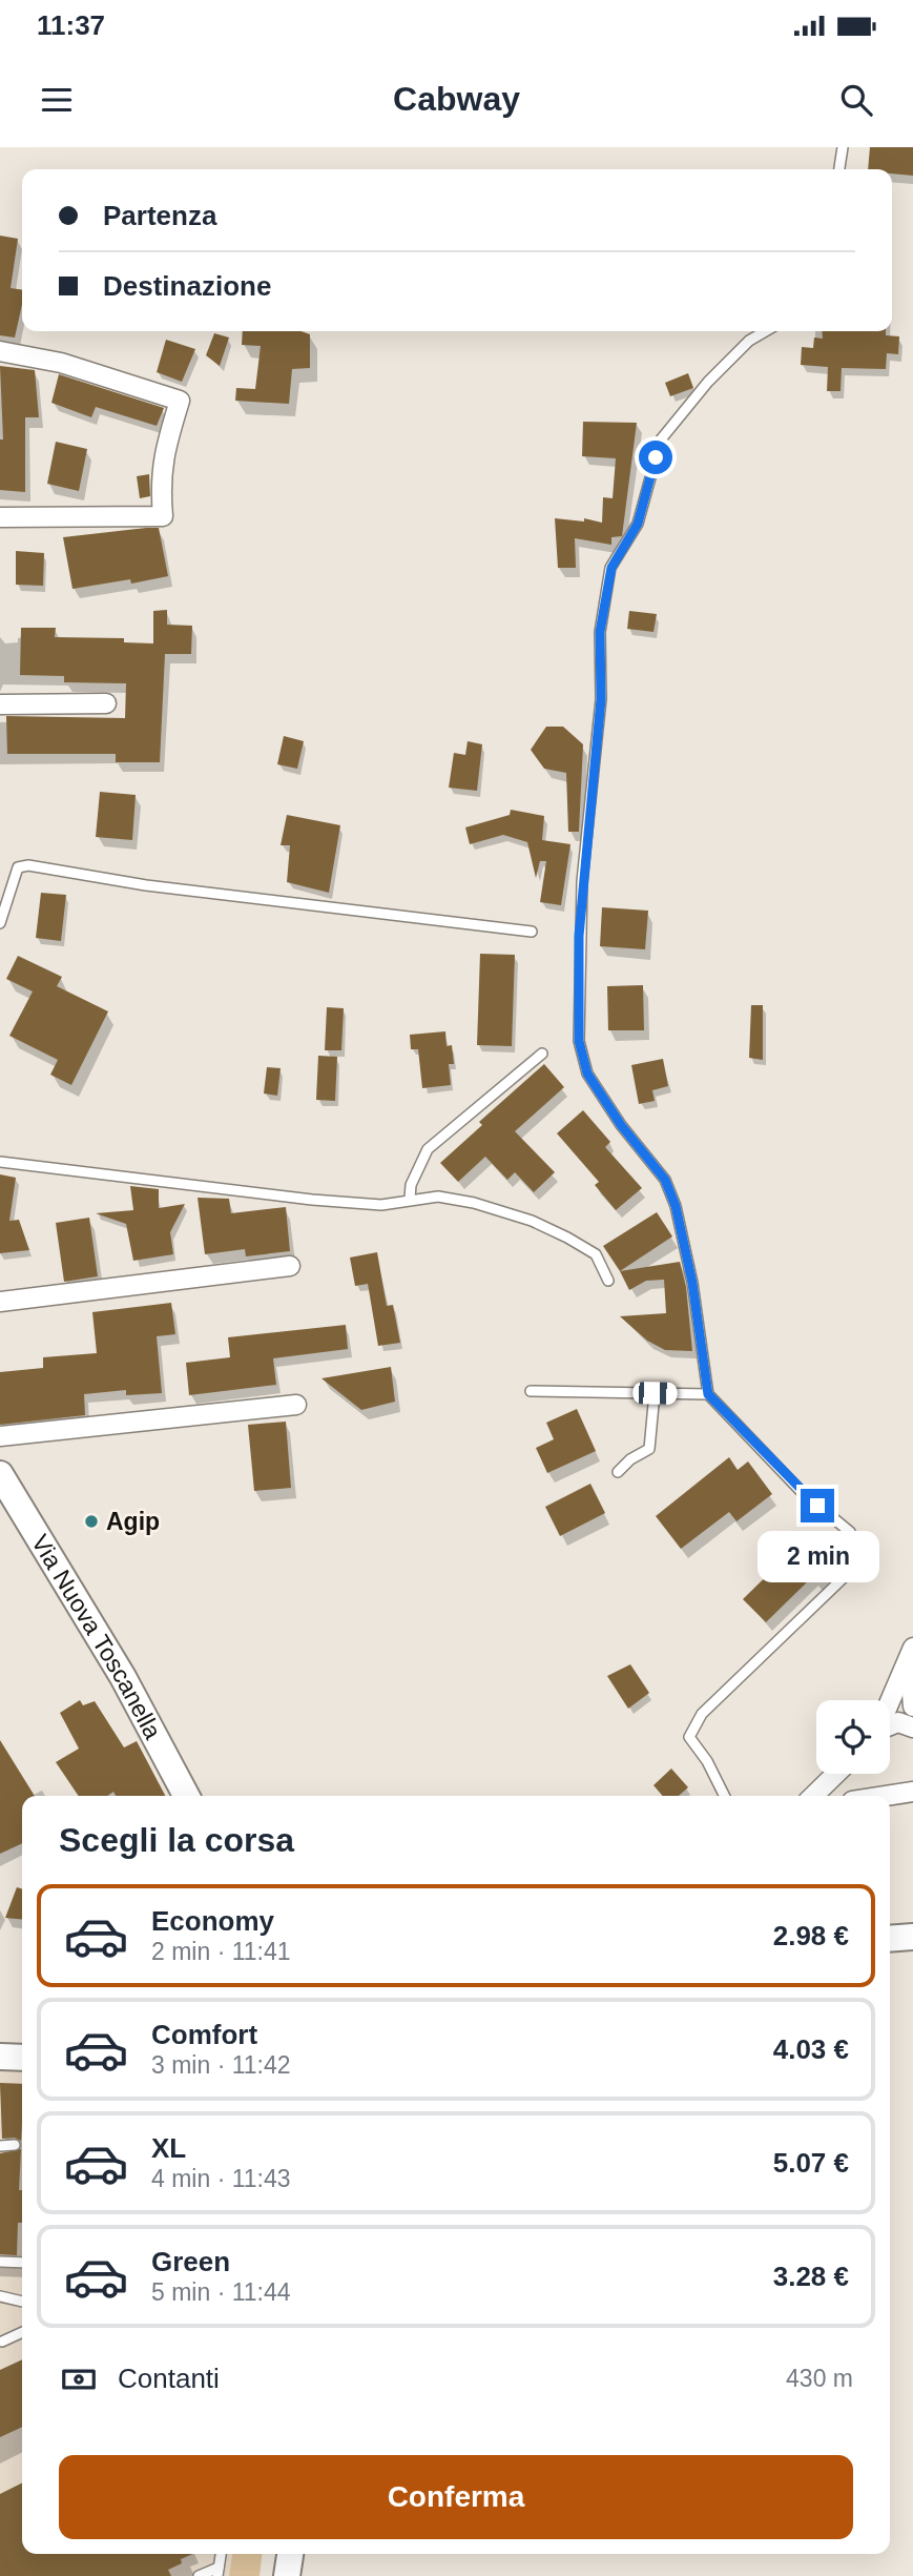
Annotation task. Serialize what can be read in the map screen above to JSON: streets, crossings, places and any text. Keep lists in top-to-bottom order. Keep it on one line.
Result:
{"streets":{"main road":["Via Nuova Toscanella"]},"places":["Agip"],"page":{"status":"11:37","header":"Cabway","banner":["Partenza","Destinazione"],"bubble":"2 min","heading":"Scegli la corsa","list":[{"name":"Economy","note":"2 min · 11:41","value":"2.98 €"},{"name":"Comfort","note":"3 min · 11:42","value":"4.03 €"},{"name":"XL","note":"4 min · 11:43","value":"5.07 €"},{"name":"Green","note":"5 min · 11:44","value":"3.28 €"}],"pay":["Contanti","430 m"],"buttons":"Conferma"}}
